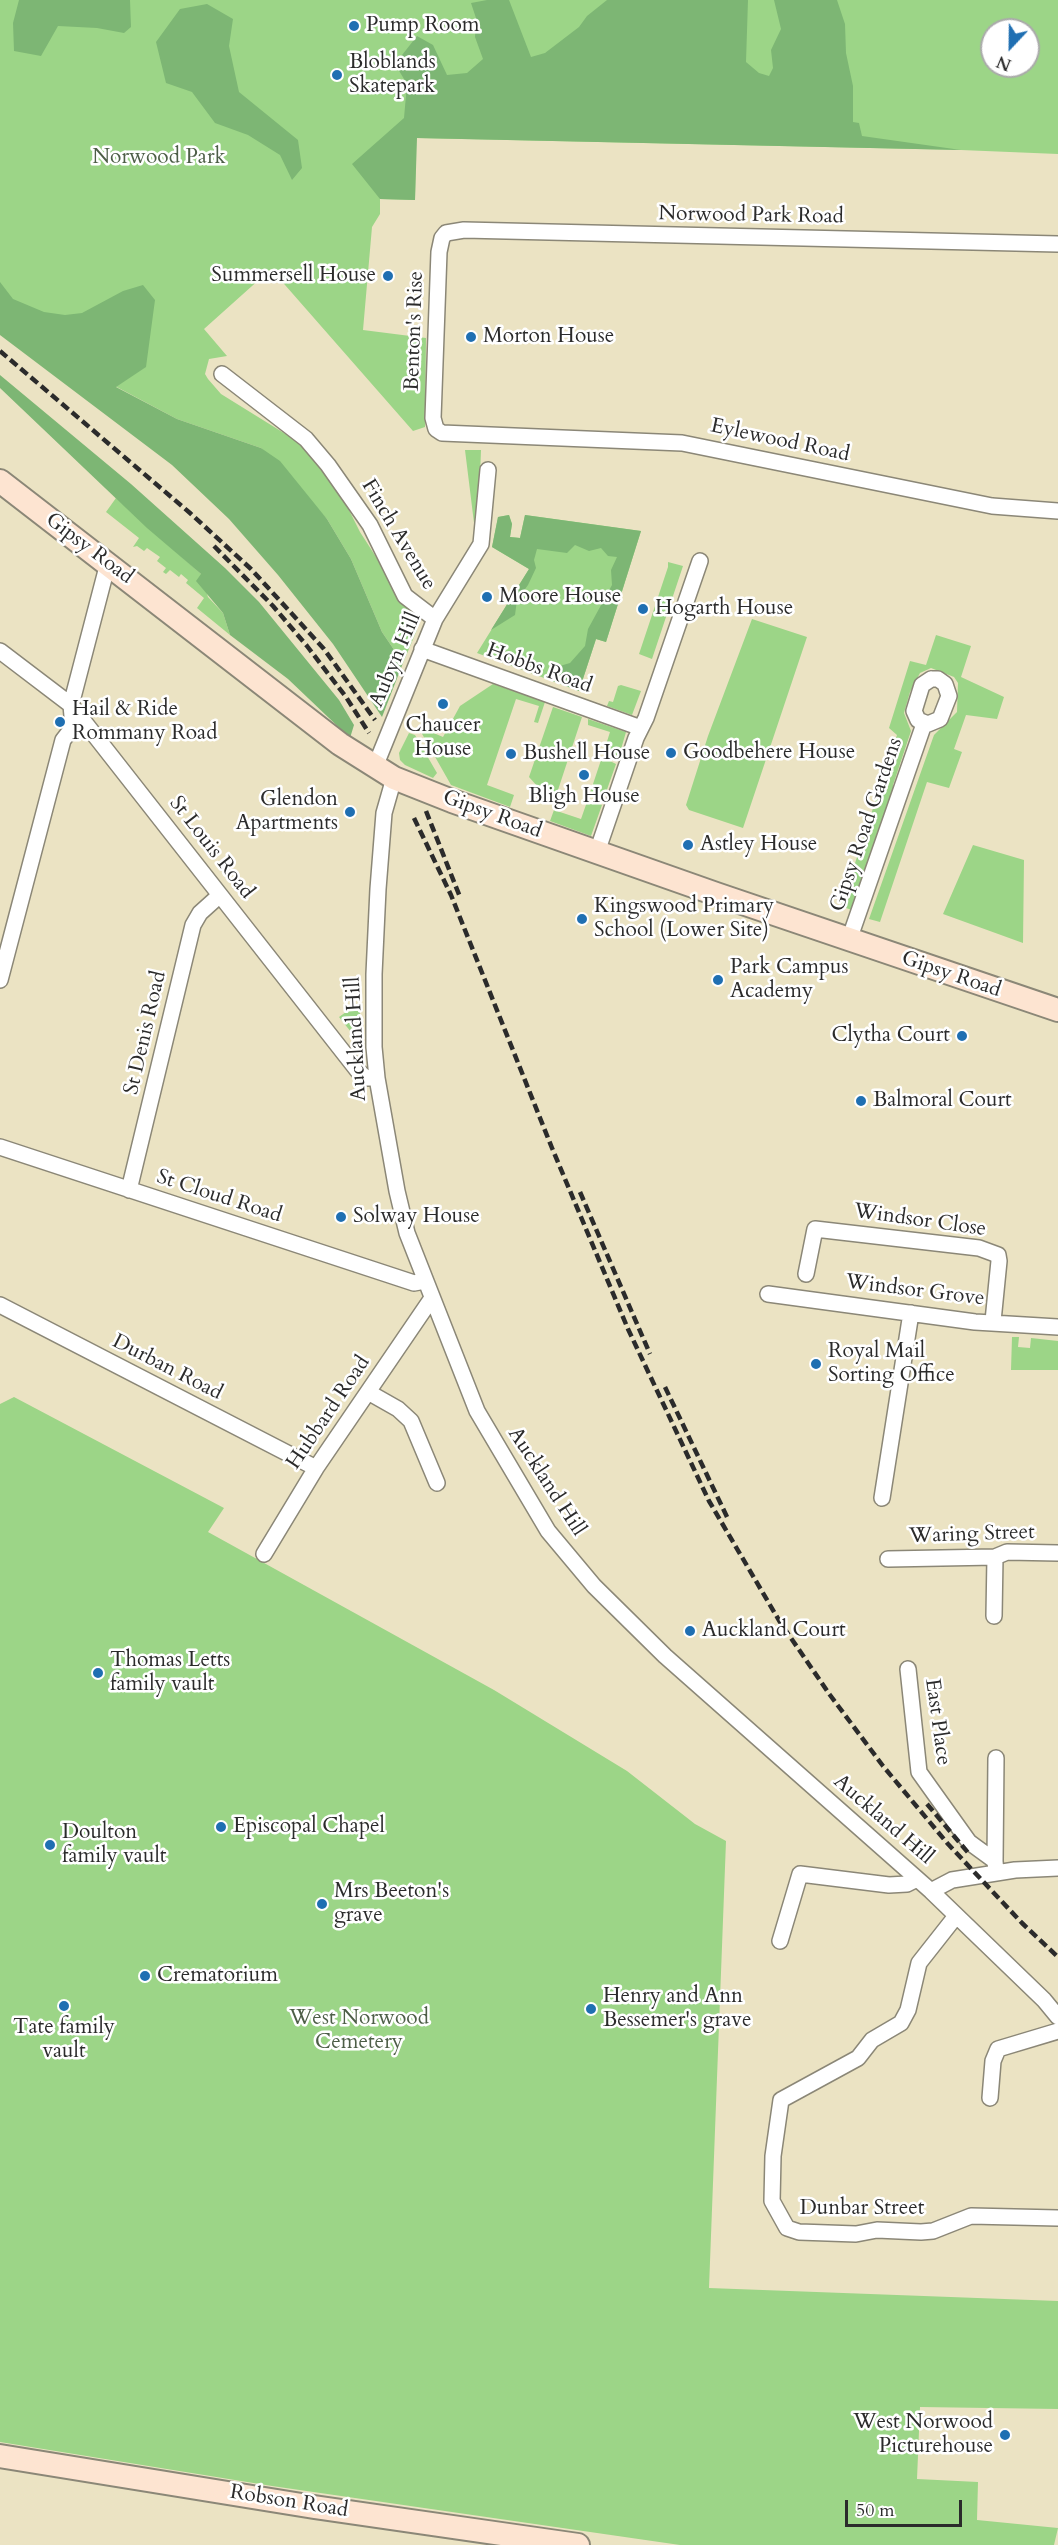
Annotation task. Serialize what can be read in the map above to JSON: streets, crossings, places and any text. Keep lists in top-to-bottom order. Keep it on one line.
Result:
{"streets":{"street":["Norwood Park Road","Benton's Rise","Eylewood Road","Finch Avenue","Gipsy Road","Aubyn Hill","Hobbs Road","Gipsy Road Gardens","St Louis Road","St Denis Road","Auckland Hill","St Cloud Road","Windsor Close","Windsor Grove","Durban Road","Hubbard Road","Waring Street","East Place","Dunbar Street","Robson Road"]},"crossings":[["Norwood Park Road","Benton's Rise"],["Benton's Rise","Eylewood Road"],["Finch Avenue","Aubyn Hill"],["Gipsy Road","Aubyn Hill"],["Gipsy Road","Gipsy Road Gardens"],["Gipsy Road","Auckland Hill"],["Aubyn Hill","Hobbs Road"],["St Louis Road","St Denis Road"],["St Louis Road","Auckland Hill"],["St Denis Road","St Cloud Road"],["Auckland Hill","St Cloud Road"],["Auckland Hill","Hubbard Road"],["Auckland Hill","Dunbar Street"],["Windsor Close","Windsor Grove"],["Durban Road","Hubbard Road"]],"parks":["Norwood Park","West Norwood Cemetery"],"places":["Pump Room","Bloblands Skatepark","Summersell House","Morton House","Moore House","Hogarth House","Chaucer House","Hail & Ride Rommany Road","Goodbehere House","Bushell House","Bligh House","Glendon Apartments","Astley House","Kingswood Primary School (Lower Site)","Park Campus Academy","Clytha Court","Balmoral Court","Solway House","Royal Mail Sorting Office","Auckland Court","Thomas Letts family vault","Episcopal Chapel","Doulton family vault","Mrs Beeton's grave","Crematorium","Tate family vault","Henry and Ann Bessemer's grave","West Norwood Picturehouse"],"scale_bar":"50 m","north":"bottom"}
